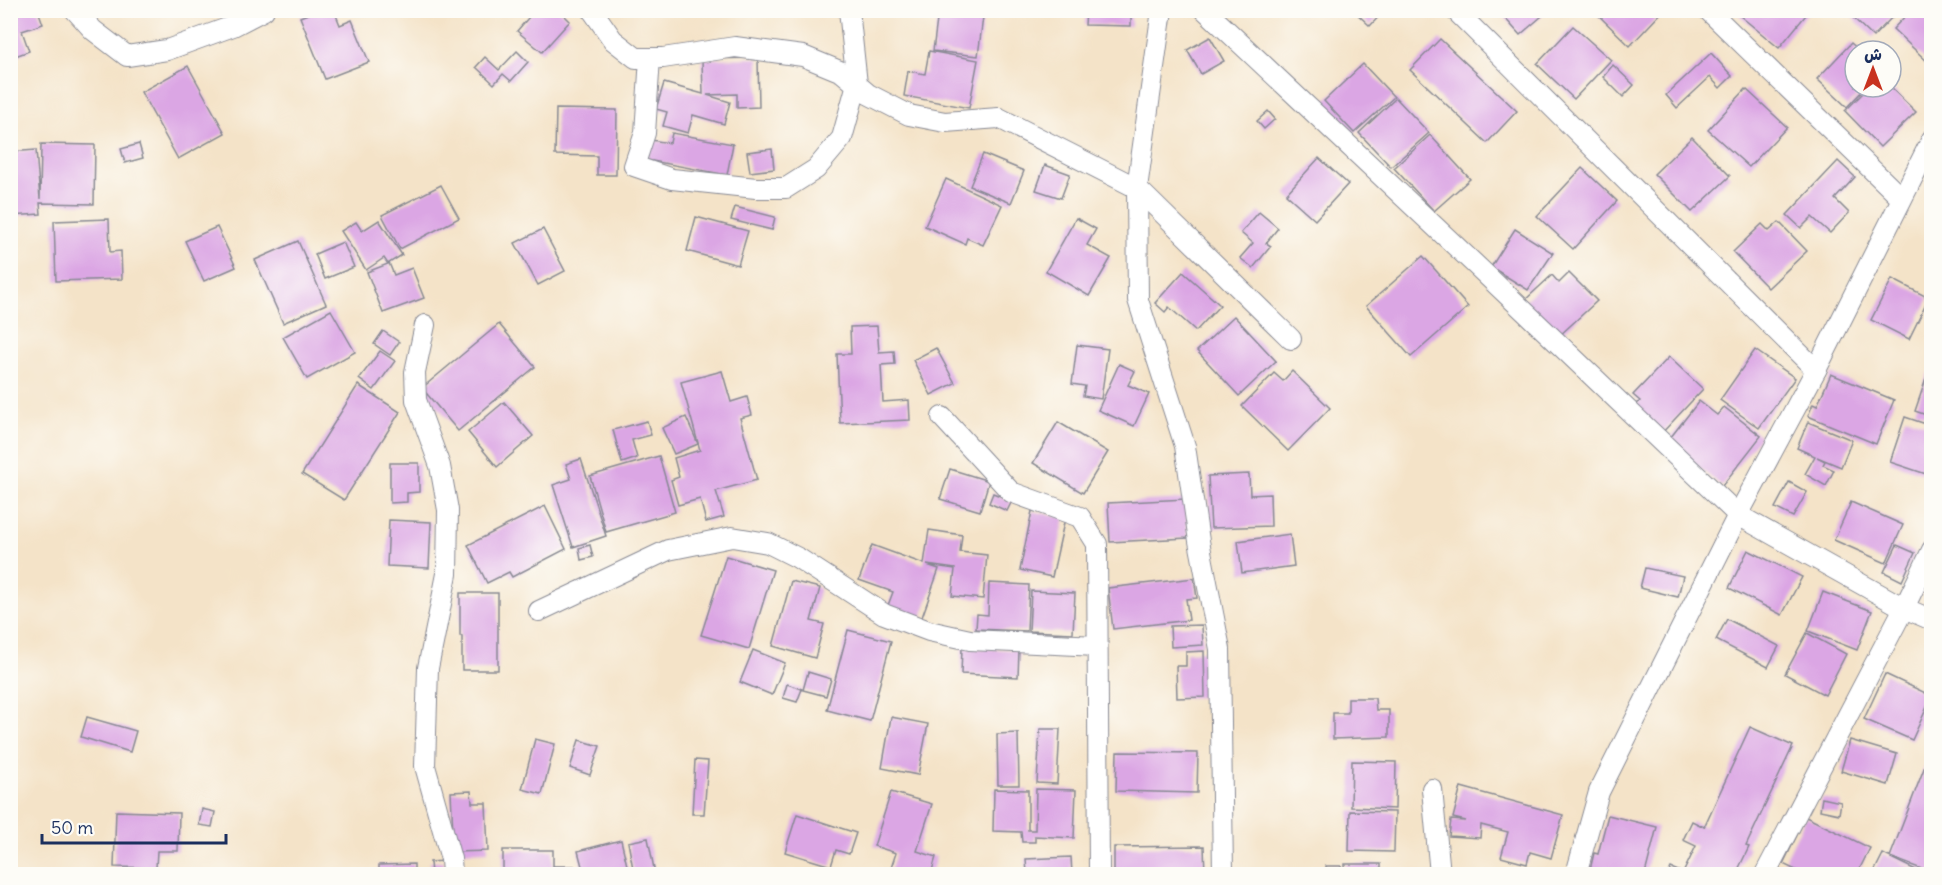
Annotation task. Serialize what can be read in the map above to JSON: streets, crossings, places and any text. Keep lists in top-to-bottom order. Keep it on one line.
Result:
{"scale_bar":"50 m","north":"top"}
